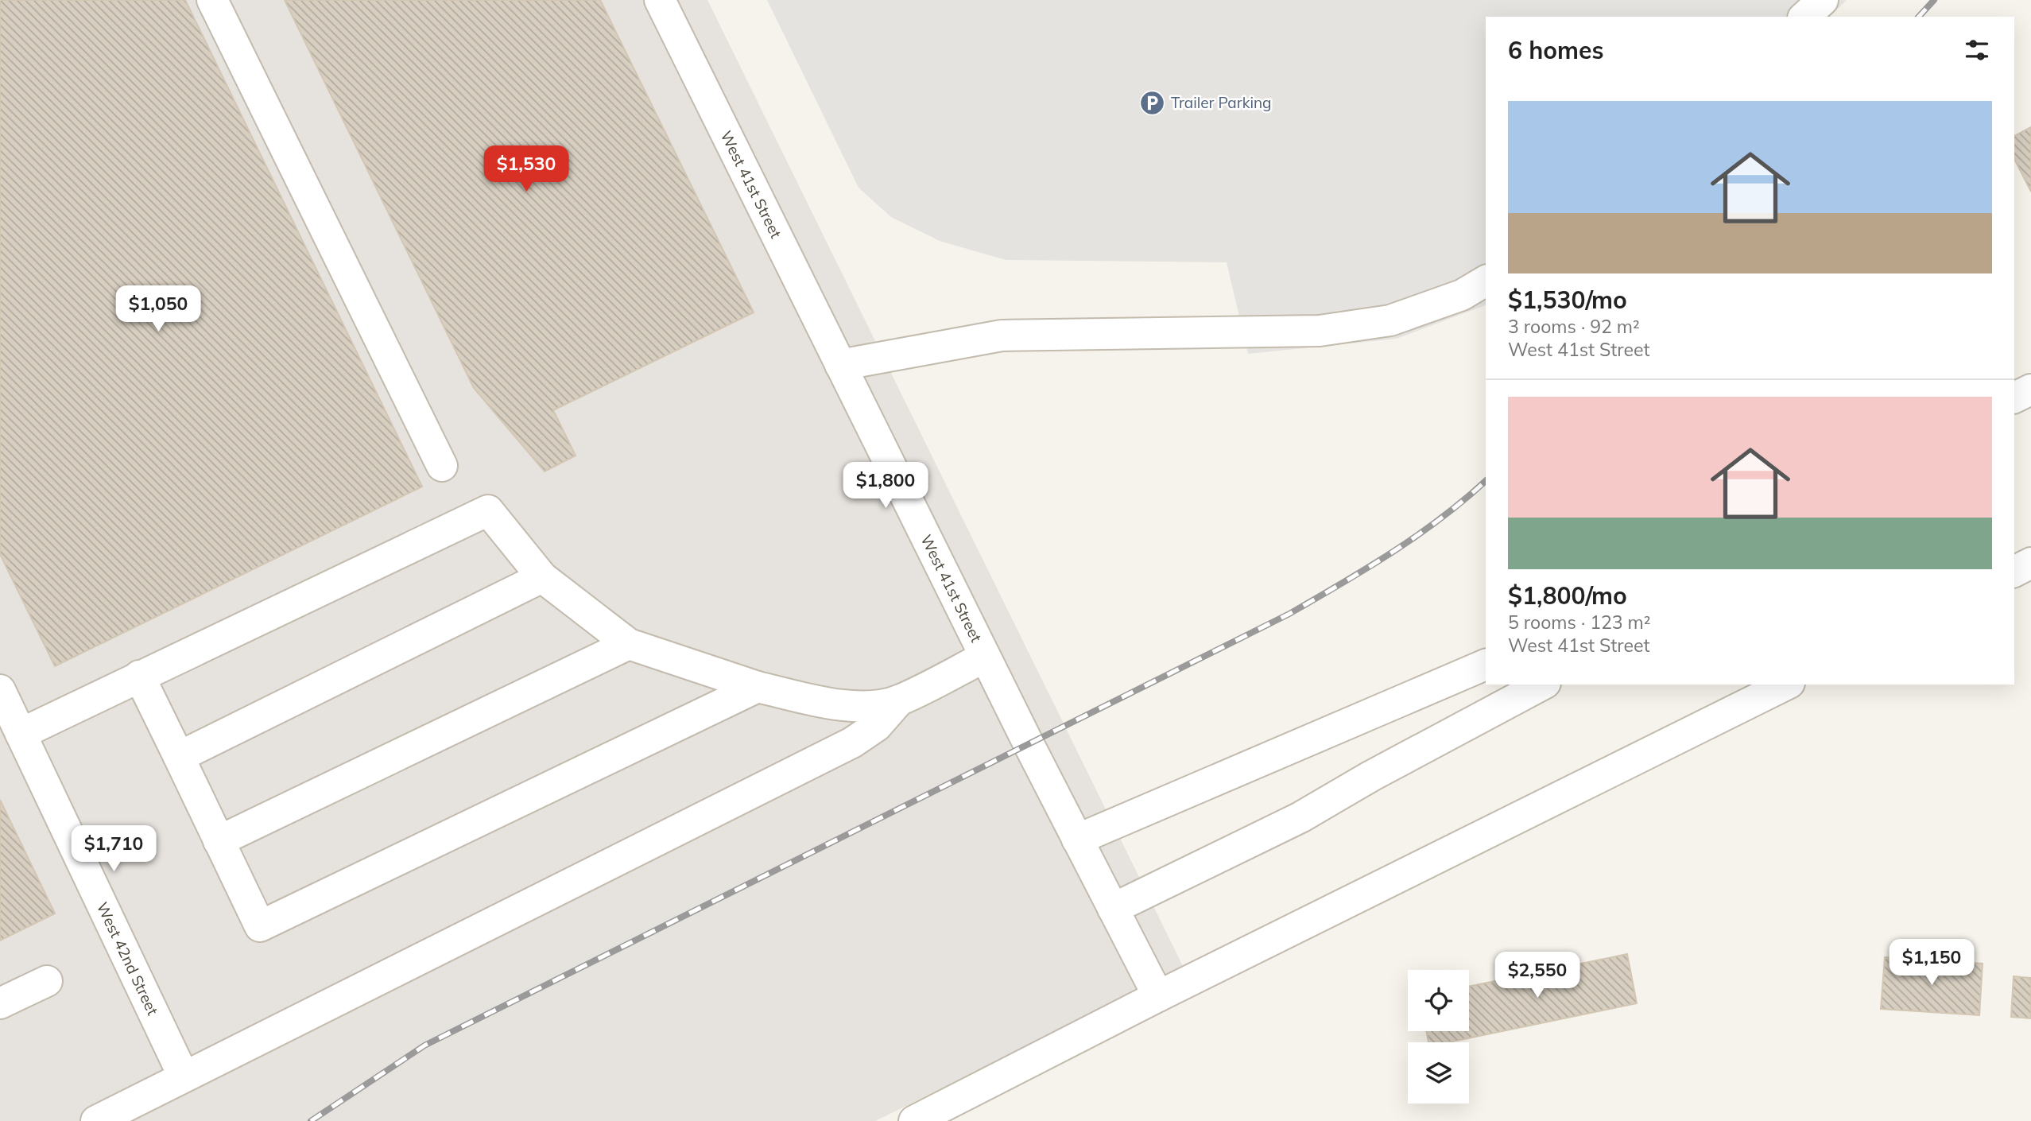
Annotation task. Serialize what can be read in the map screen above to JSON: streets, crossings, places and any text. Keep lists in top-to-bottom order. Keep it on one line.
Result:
{"streets":{"street":["West 41st Street","West 42nd Street"]},"places":{"parking":["Trailer Parking"]},"page":{"heading":"6 homes","list":[{"name":"$1,530/mo","note":"3 rooms · 92 m² · West 41st Street"},{"name":"$1,800/mo","note":"5 rooms · 123 m² · West 41st Street"}],"price":["$1,530","$1,050","$1,800","$1,710","$1,150","$2,550"]}}
